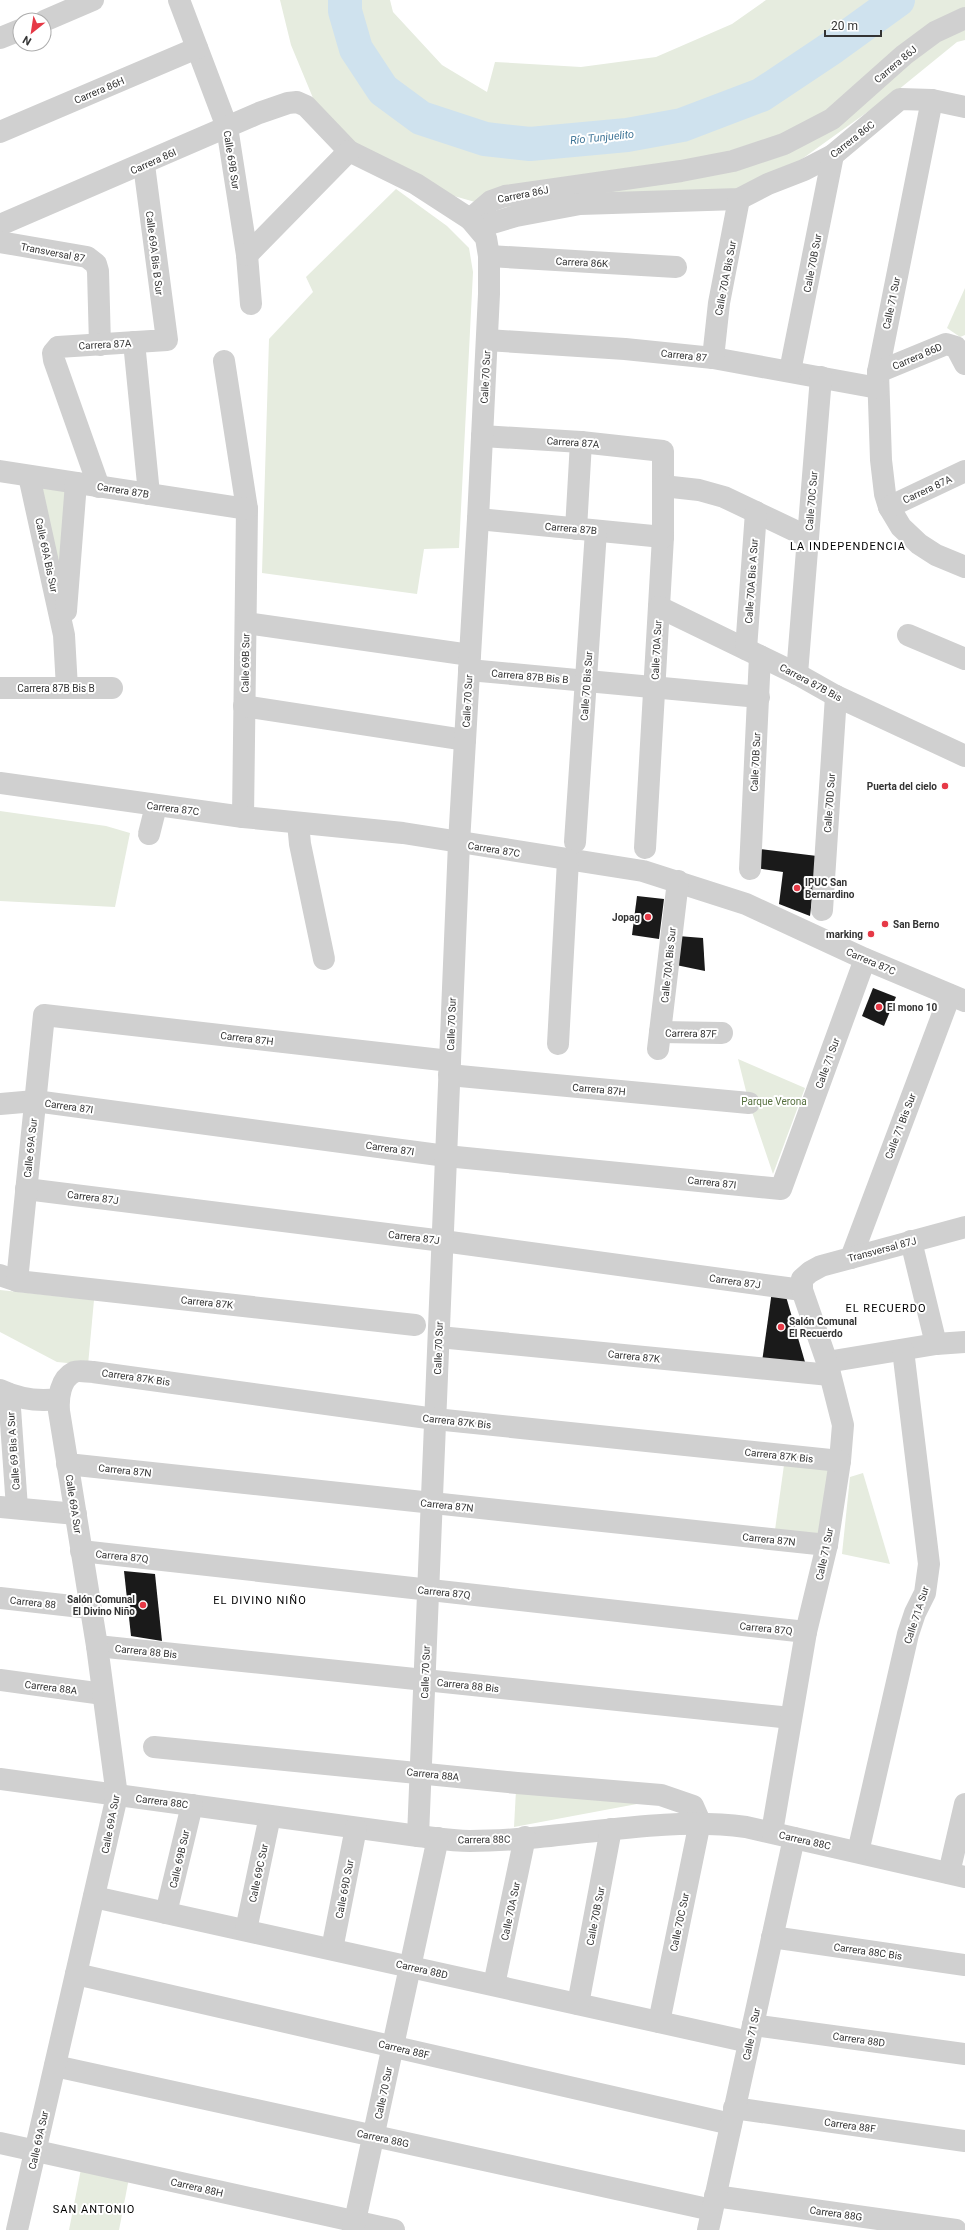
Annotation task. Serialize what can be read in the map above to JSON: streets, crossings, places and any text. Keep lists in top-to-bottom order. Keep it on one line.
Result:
{"streets":{"street":["Carrera 86J","Carrera 86H","Carrera 86C","Calle 69B Sur","Carrera 86I","Transversal 87","Calle 69A Bis B Sur","Carrera 86K","Calle 70B Sur","Calle 70A Bis Sur","Calle 71 Sur","Carrera 87A","Carrera 87","Carrera 86D","Calle 70 Sur","Carrera 87B","Calle 70C Sur","Calle 69A Bis Sur","Calle 70A Bis A Sur","Calle 70A Sur","Carrera 87B Bis B","Carrera 87B Bis","Calle 70 Bis Sur","Calle 70D Sur","Carrera 87C","Carrera 87F","Carrera 87H","Carrera 87I","Calle 71 Bis Sur","Calle 69A Sur","Carrera 87J","Transversal 87J","Carrera 87K","Carrera 87K Bis","Calle 69 Bis A Sur","Carrera 87N","Carrera 87Q","Carrera 88","Calle 71A Sur","Carrera 88 Bis","Carrera 88A","Carrera 88C","Calle 69C Sur","Calle 69D Sur","Carrera 88C Bis","Carrera 88D","Carrera 88F","Carrera 88G","Carrera 88H"]},"crossings":[["Carrera 86J","Carrera 86C"],["Carrera 86J","Calle 70 Sur"],["Carrera 86H","Calle 69B Sur"],["Carrera 86C","Calle 70B Sur"],["Carrera 86C","Calle 70A Bis Sur"],["Calle 69B Sur","Carrera 86I"],["Calle 69B Sur","Carrera 87B"],["Calle 69B Sur","Carrera 87B Bis B"],["Calle 69B Sur","Carrera 87C"],["Calle 69B Sur","Carrera 88C"],["Calle 69B Sur","Carrera 88D"],["Carrera 86I","Calle 69A Bis B Sur"],["Transversal 87","Carrera 87A"],["Calle 69A Bis B Sur","Carrera 87A"],["Carrera 86K","Calle 70 Sur"],["Calle 70B Sur","Carrera 87"],["Calle 70B Sur","Calle 70A Bis A Sur"],["Calle 70B Sur","Carrera 87B Bis B"],["Calle 70B Sur","Carrera 87B Bis"],["Calle 70B Sur","Carrera 88C"],["Calle 70B Sur","Carrera 88D"],["Calle 70A Bis Sur","Carrera 87"],["Calle 70A Bis Sur","Carrera 87C"],["Calle 70A Bis Sur","Carrera 87F"],["Calle 71 Sur","Carrera 87A"],["Calle 71 Sur","Carrera 87"],["Calle 71 Sur","Carrera 86D"],["Calle 71 Sur","Carrera 87C"],["Calle 71 Sur","Carrera 87I"],["Calle 71 Sur","Carrera 87J"],["Calle 71 Sur","Transversal 87J"],["Calle 71 Sur","Carrera 87K"],["Calle 71 Sur","Carrera 87K Bis"],["Calle 71 Sur","Carrera 87N"],["Calle 71 Sur","Carrera 87Q"],["Calle 71 Sur","Carrera 88 Bis"],["Calle 71 Sur","Carrera 88C"],["Calle 71 Sur","Carrera 88C Bis"],["Calle 71 Sur","Carrera 88D"],["Calle 71 Sur","Carrera 88F"],["Calle 71 Sur","Carrera 88G"],["Carrera 87A","Calle 70 Sur"],["Carrera 87A","Carrera 87B"],["Carrera 87A","Calle 70A Sur"],["Carrera 87A","Calle 70 Bis Sur"],["Carrera 87","Carrera 86D"],["Carrera 87","Calle 70 Sur"],["Carrera 87","Calle 70C Sur"],["Calle 70 Sur","Carrera 87B"],["Calle 70 Sur","Carrera 87B Bis B"],["Calle 70 Sur","Carrera 87C"],["Calle 70 Sur","Carrera 87H"],["Calle 70 Sur","Carrera 87I"],["Calle 70 Sur","Carrera 87J"],["Calle 70 Sur","Carrera 87K"],["Calle 70 Sur","Carrera 87K Bis"],["Calle 70 Sur","Carrera 87N"],["Calle 70 Sur","Carrera 87Q"],["Calle 70 Sur","Carrera 88 Bis"],["Calle 70 Sur","Carrera 88A"],["Calle 70 Sur","Carrera 88C"],["Calle 70 Sur","Carrera 88D"],["Calle 70 Sur","Carrera 88F"],["Calle 70 Sur","Carrera 88G"],["Calle 70 Sur","Carrera 88H"],["Carrera 87B","Calle 69A Bis Sur"],["Carrera 87B","Calle 70A Sur"],["Carrera 87B","Calle 70 Bis Sur"],["Calle 70C Sur","Carrera 87B Bis"],["Calle 70C Sur","Carrera 88A"],["Calle 70C Sur","Carrera 88C"],["Calle 70C Sur","Carrera 88D"],["Calle 69A Bis Sur","Carrera 87B Bis B"],["Calle 70A Bis A Sur","Carrera 87B Bis"],["Calle 70A Sur","Carrera 87B Bis B"],["Calle 70A Sur","Carrera 87B Bis"],["Calle 70A Sur","Carrera 88C"],["Calle 70A Sur","Carrera 88D"],["Carrera 87B Bis B","Calle 70 Bis Sur"],["Carrera 87B Bis","Calle 70D Sur"],["Calle 70 Bis Sur","Carrera 87C"],["Carrera 87C","Calle 71 Bis Sur"],["Carrera 87H","Calle 69A Sur"],["Carrera 87I","Calle 69A Sur"],["Calle 71 Bis Sur","Transversal 87J"],["Calle 69A Sur","Carrera 87J"],["Calle 69A Sur","Carrera 87K"],["Calle 69A Sur","Carrera 87K Bis"],["Calle 69A Sur","Carrera 87N"],["Calle 69A Sur","Carrera 87Q"],["Calle 69A Sur","Carrera 88"],["Calle 69A Sur","Carrera 88 Bis"],["Calle 69A Sur","Carrera 88A"],["Calle 69A Sur","Carrera 88C"],["Calle 69A Sur","Carrera 88D"],["Calle 69A Sur","Carrera 88F"],["Calle 69A Sur","Carrera 88G"],["Calle 69A Sur","Carrera 88H"],["Carrera 87J","Transversal 87J"],["Carrera 87K","Calle 71A Sur"],["Calle 71A Sur","Carrera 88C"],["Carrera 88A","Carrera 88C"],["Carrera 88C","Calle 69C Sur"],["Carrera 88C","Calle 69D Sur"],["Calle 69C Sur","Carrera 88D"],["Calle 69D Sur","Carrera 88D"]],"districts":["LA INDEPENDENCIA","EL RECUERDO","EL DIVINO NIÑO","SAN ANTONIO"],"water":["Río Tunjuelito"],"parks":["Parque Verona"],"places":["Puerta del cielo","IPUC San Bernardino","Jopag","San Berno","marking","El mono 10","Salón Comunal El Recuerdo","Salón Comunal El Divino Niño"],"scale_bar":"20 m","north":"bottom left"}
